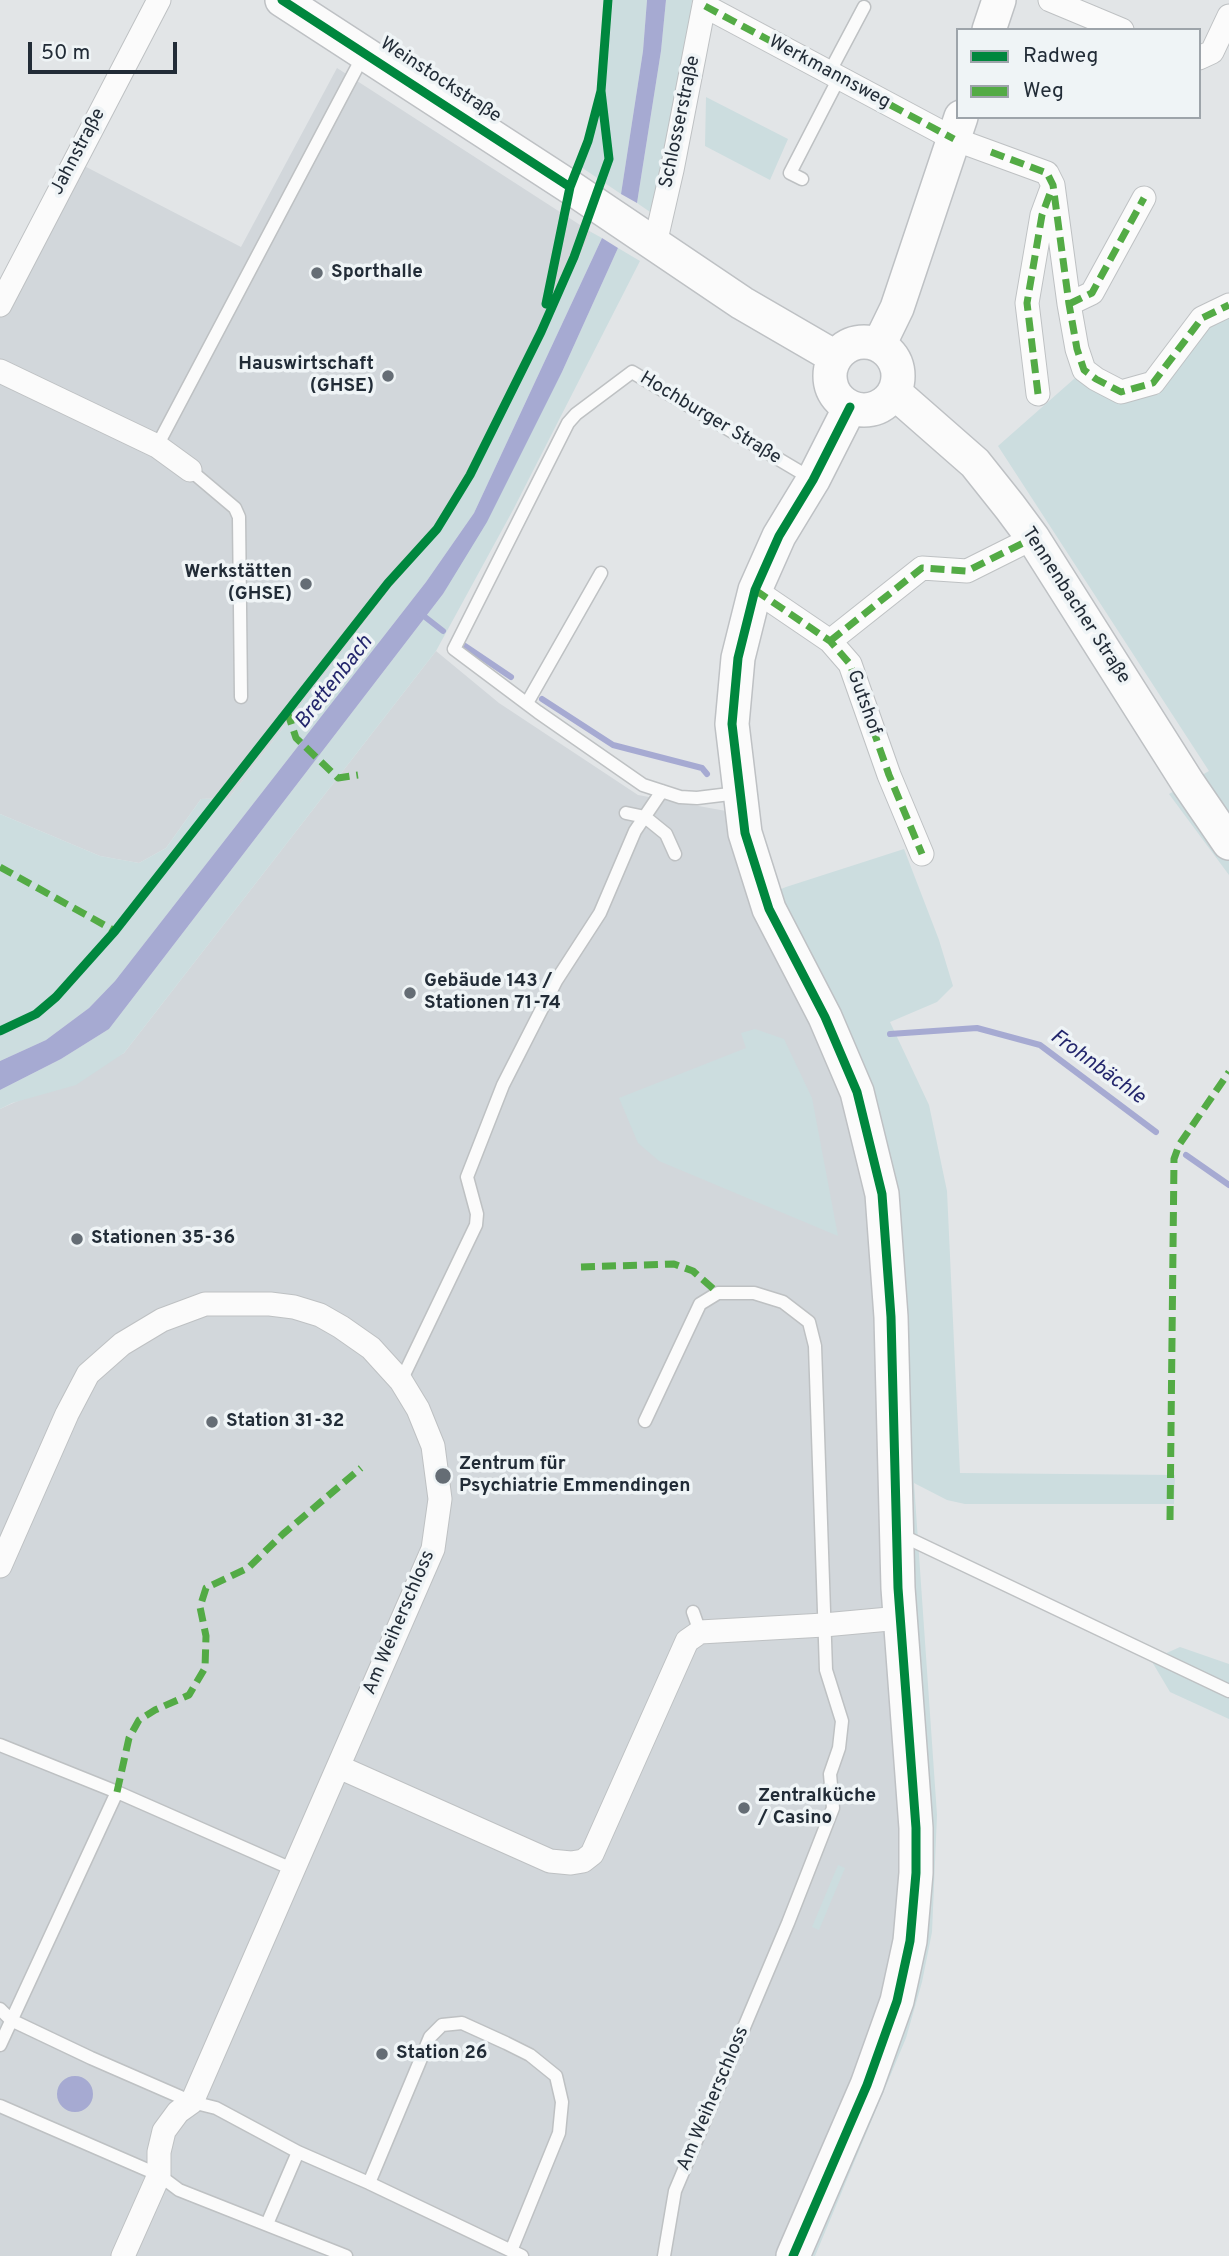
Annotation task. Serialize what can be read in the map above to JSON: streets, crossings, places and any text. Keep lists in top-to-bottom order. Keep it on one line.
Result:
{"streets":{"street":["Werkmannsweg","Weinstockstraße","Schlosserstraße","Jahnstraße","Tennenbacher Straße","Gutshof","Am Weiherschloss"],"lane":["Hochburger Straße"]},"crossings":[["Werkmannsweg","Schlosserstraße"],["Weinstockstraße","Schlosserstraße"],["Weinstockstraße","Tennenbacher Straße"]],"water":["Brettenbach","Frohnbächle"],"places":["Sporthalle","Hauswirtschaft (GHSE)","Werkstätten (GHSE)","Gebäude 143 / Stationen 71-74","Stationen 35-36","Station 31-32","Zentrum für Psychiatrie Emmendingen","Zentralküche / Casino","Station 26"],"legend":["Radweg","Weg"],"scale_bar":"50 m"}
